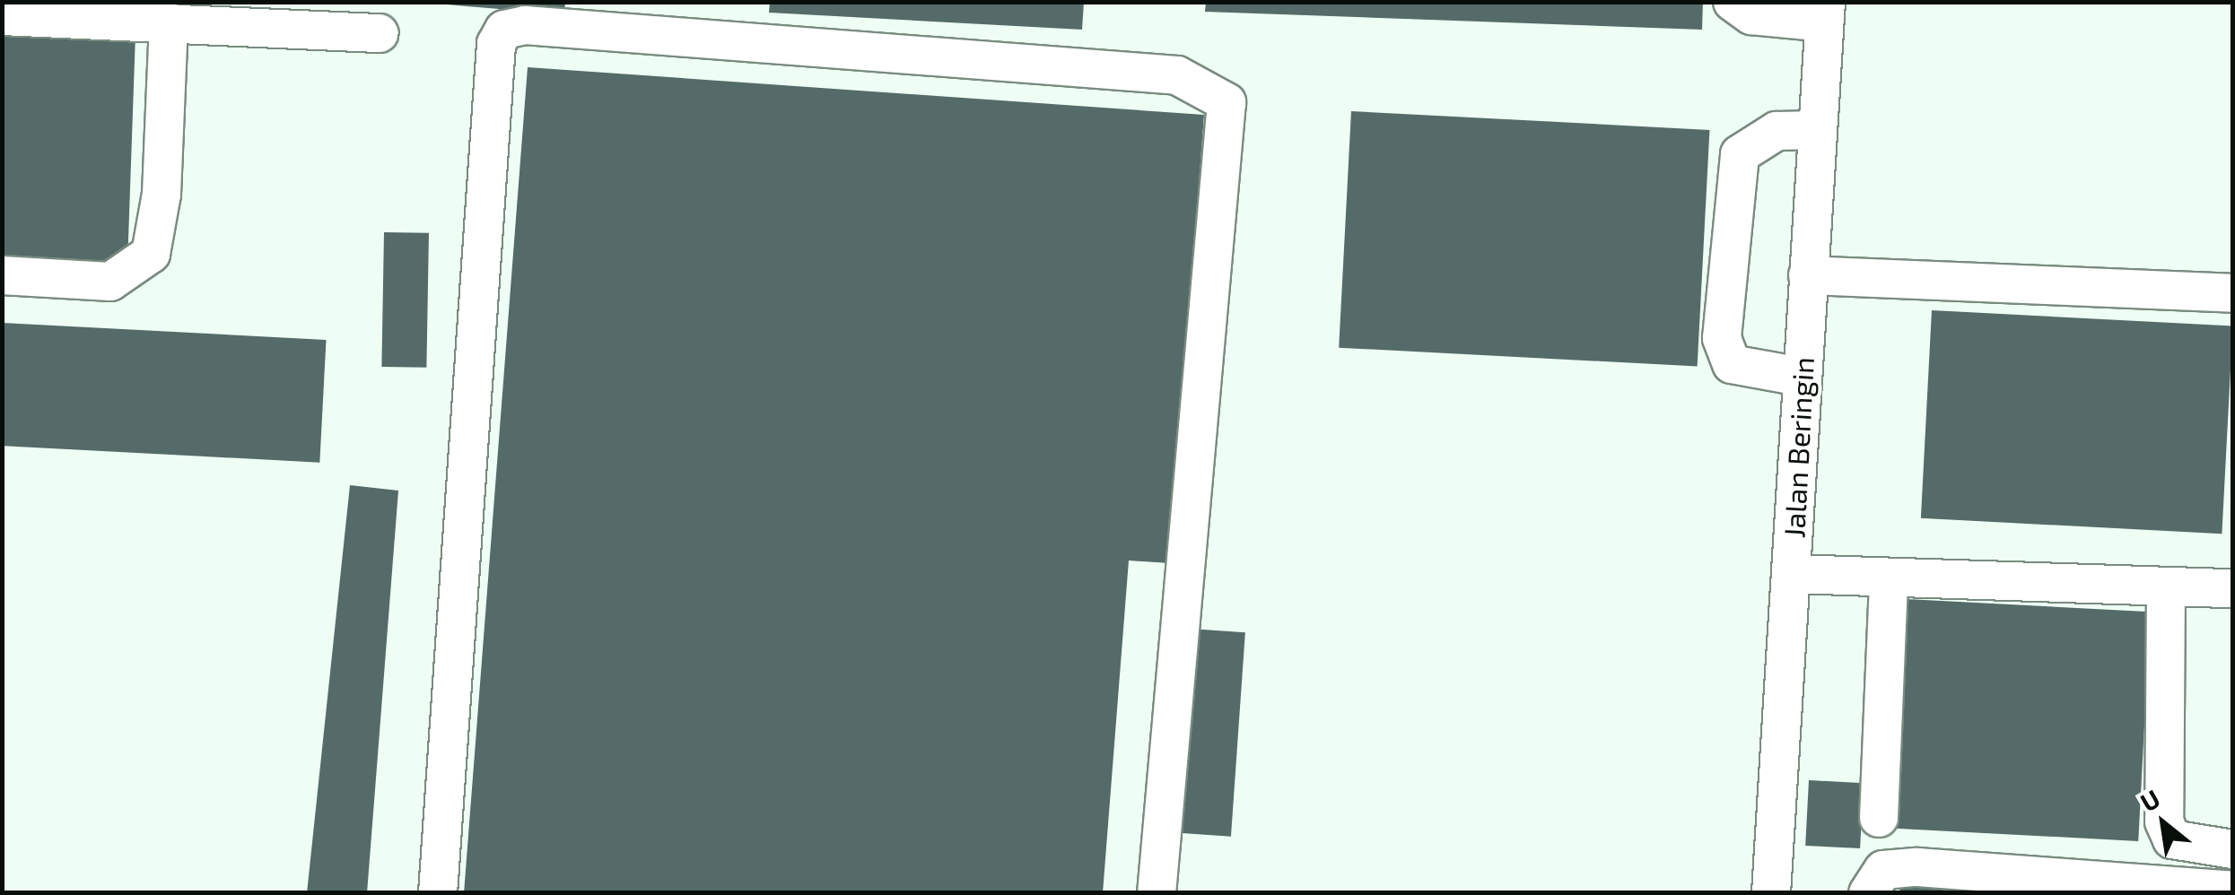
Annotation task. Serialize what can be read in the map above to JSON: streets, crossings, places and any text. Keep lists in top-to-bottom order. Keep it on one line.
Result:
{"streets":{"lane":["Jalan Beringin"]},"north":"top left"}
